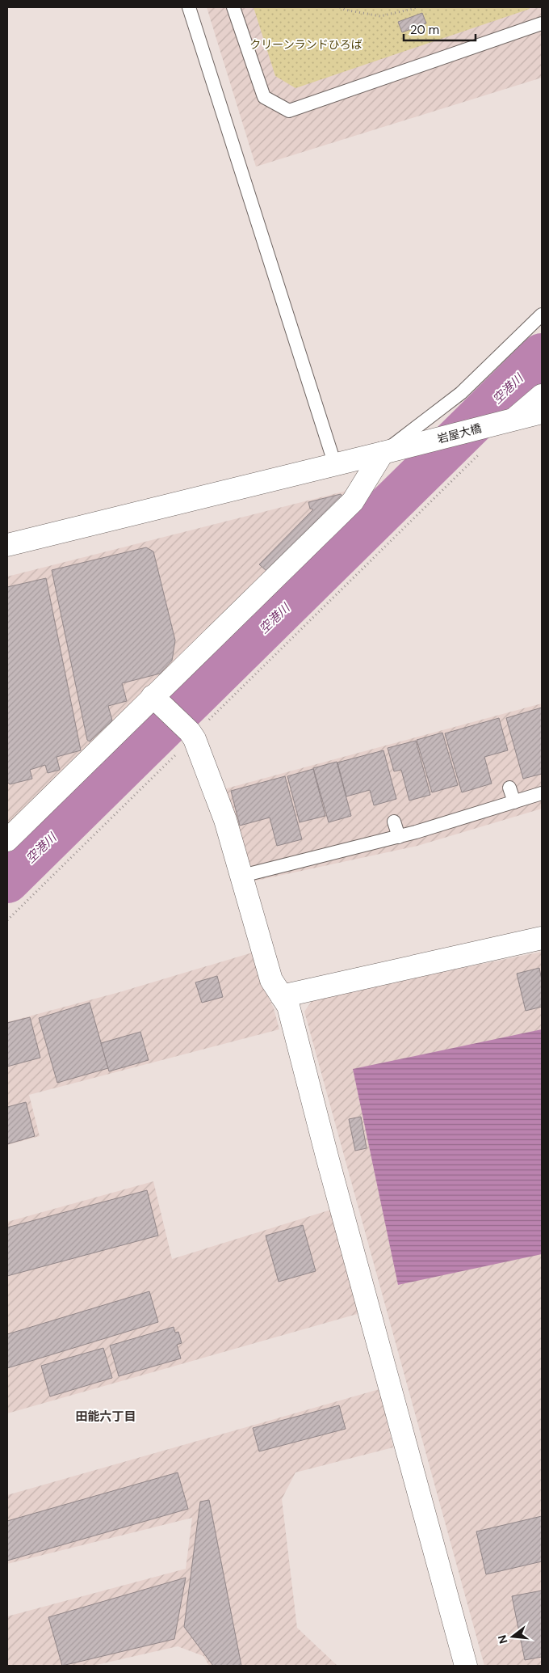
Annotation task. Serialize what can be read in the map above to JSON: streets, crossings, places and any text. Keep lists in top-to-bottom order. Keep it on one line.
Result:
{"streets":{"street":["岩屋大橋"]},"districts":["田能六丁目"],"water":["空港川"],"parks":["クリーンランドひろば"],"scale_bar":"20 m","north":"left"}
